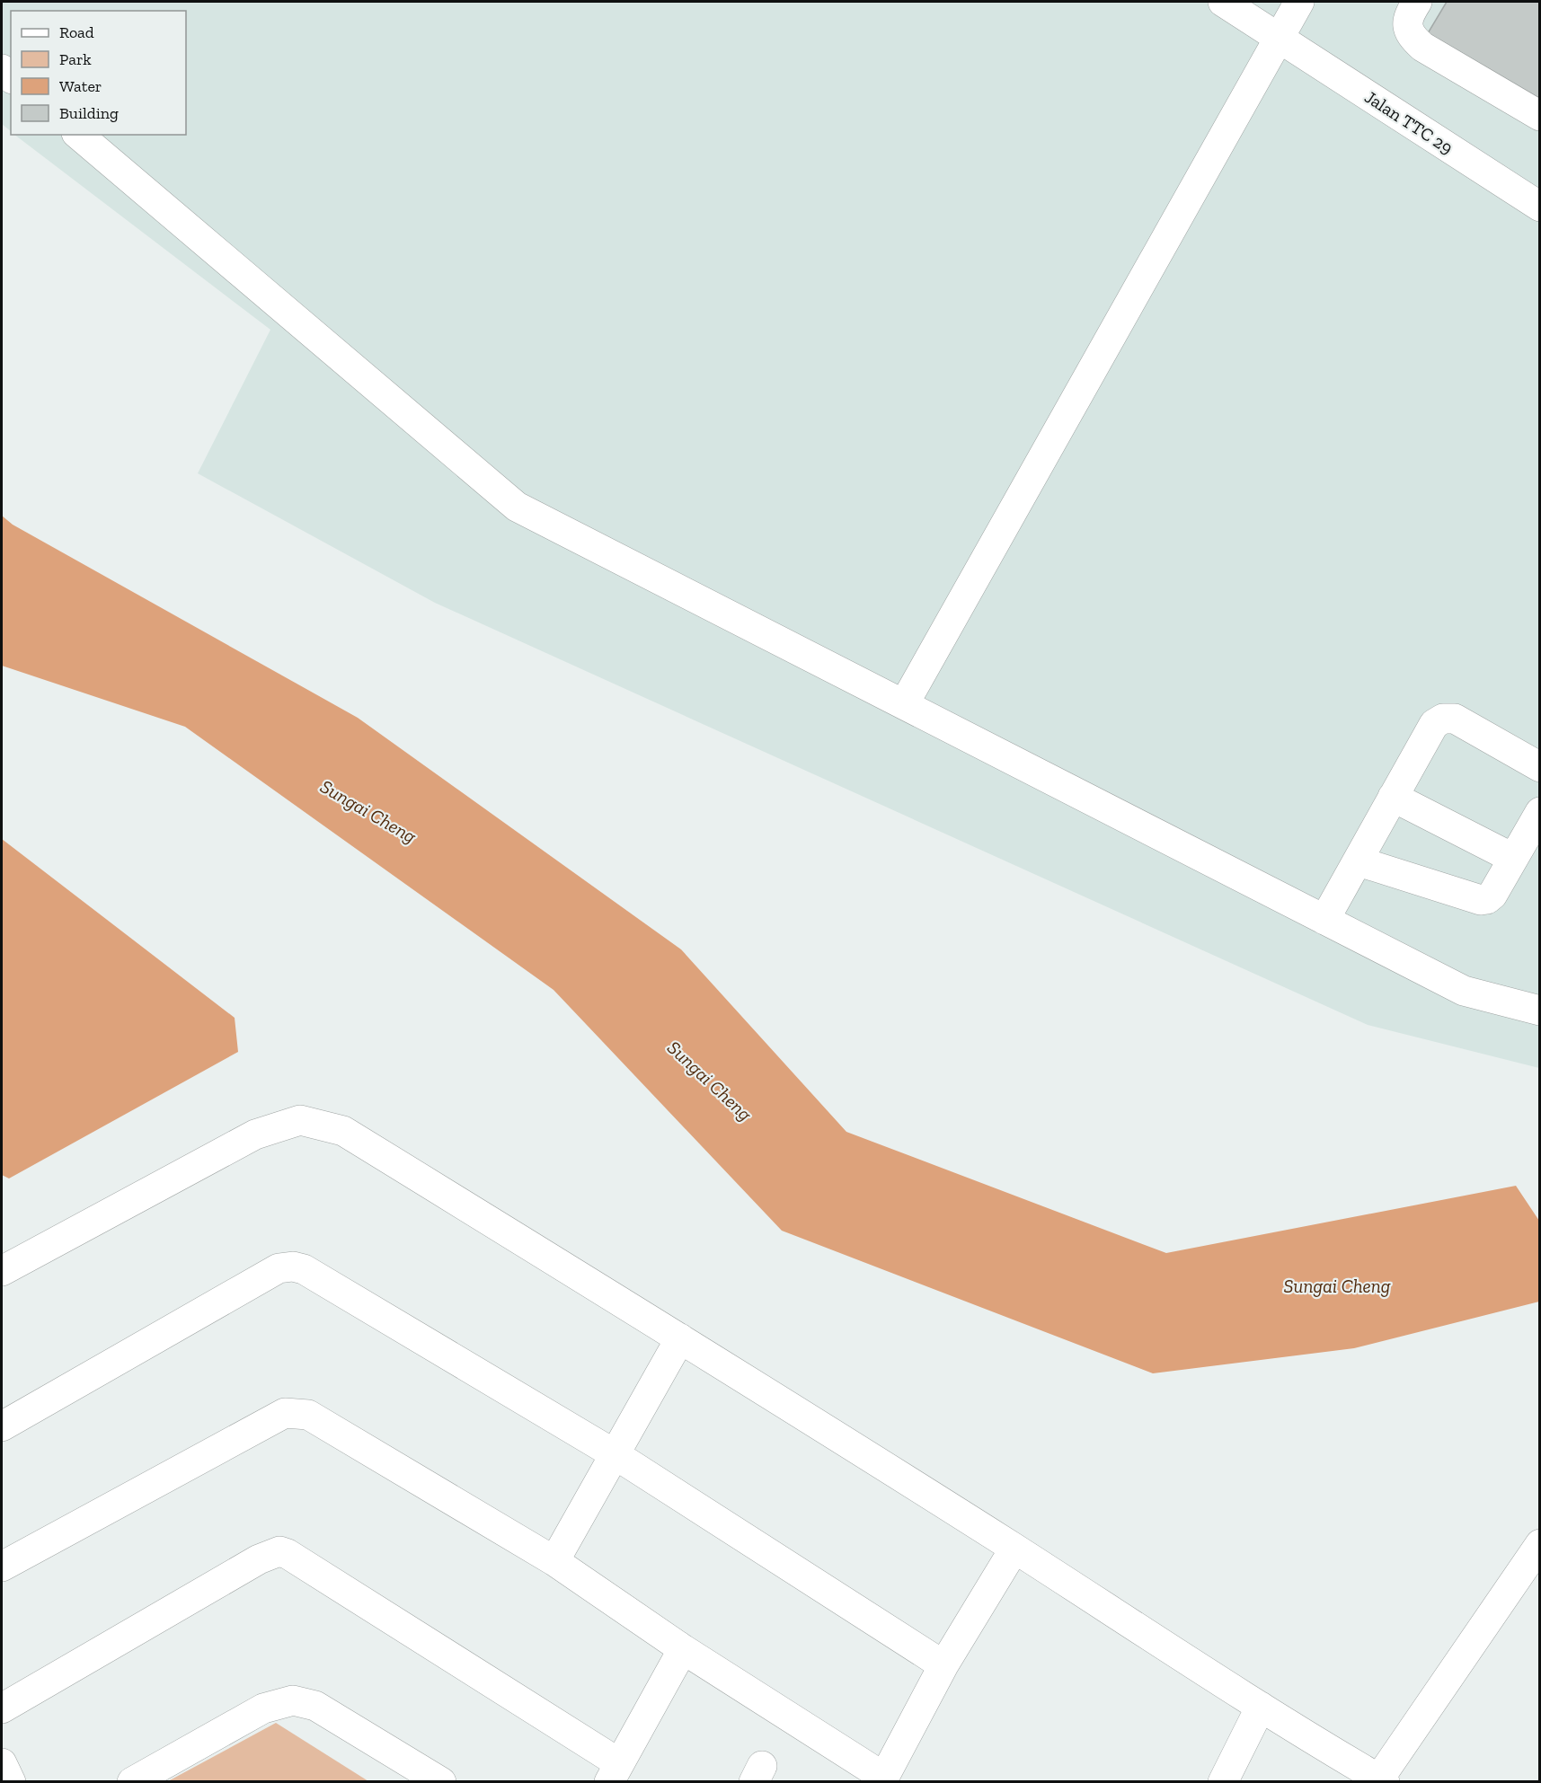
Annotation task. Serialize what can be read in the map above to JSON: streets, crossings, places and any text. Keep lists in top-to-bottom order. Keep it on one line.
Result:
{"streets":{"street":["Jalan TTC 29"]},"water":["Sungai Cheng"],"legend":["Road","Park","Water","Building"]}
